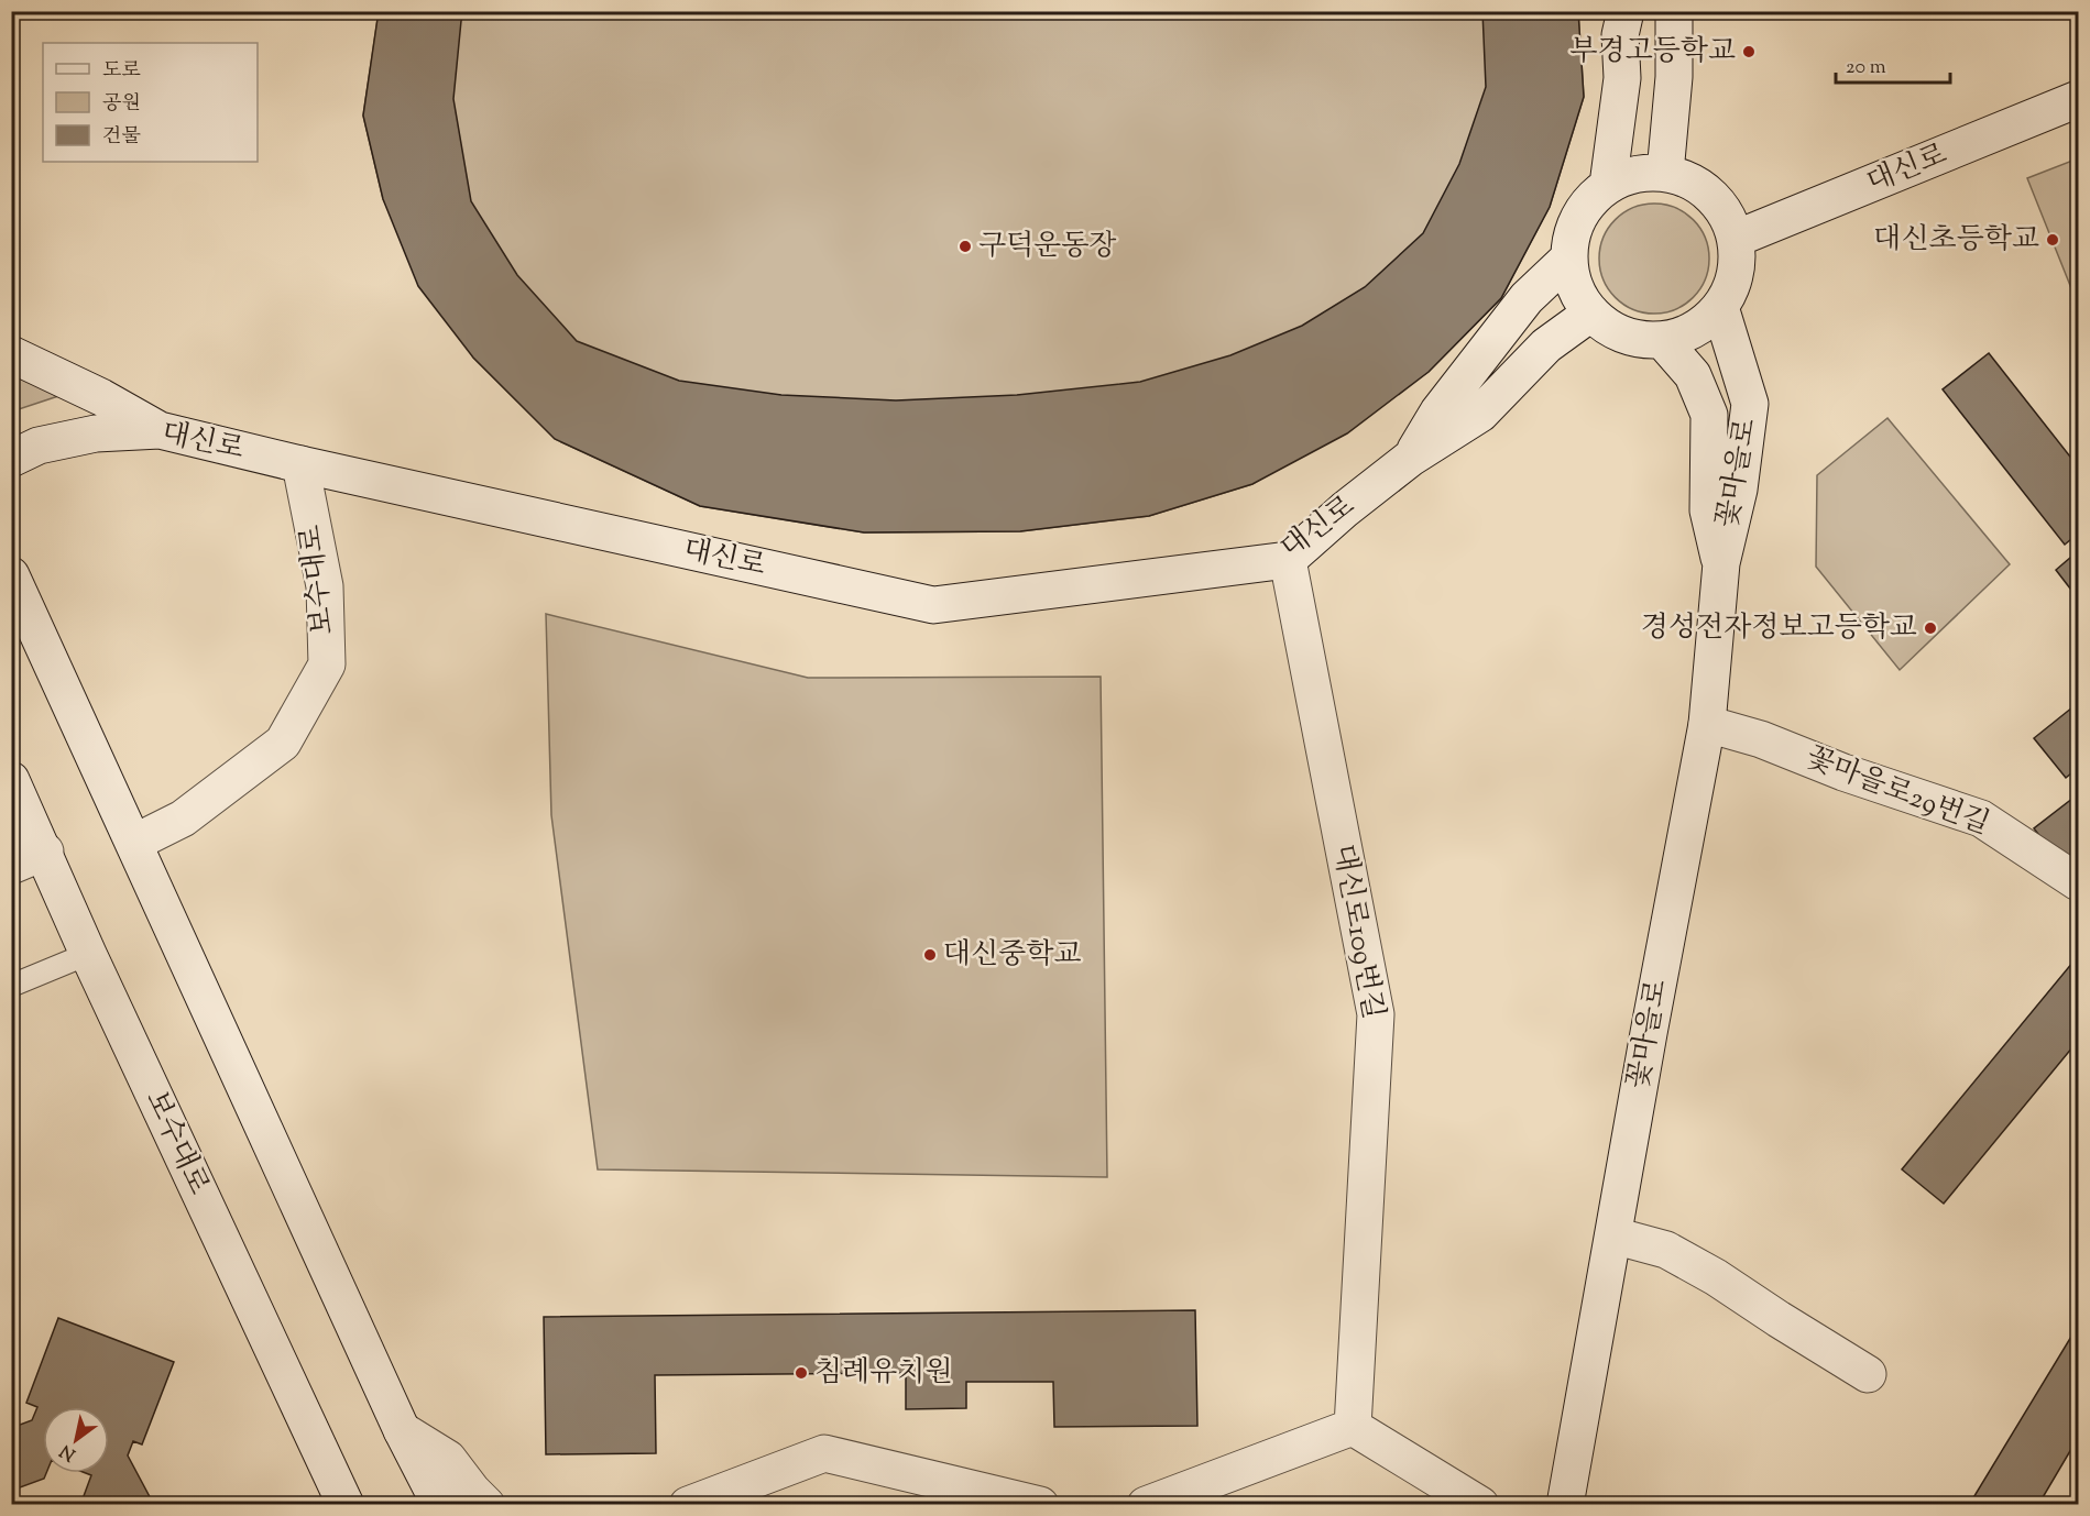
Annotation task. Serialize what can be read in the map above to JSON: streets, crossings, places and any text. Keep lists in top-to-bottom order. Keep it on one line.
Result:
{"streets":{"street":["대신로","꽃마을로","보수대로","꽃마을로29번길","대신로109번길"]},"crossings":[["대신로","꽃마을로"],["대신로","보수대로"],["대신로","대신로109번길"],["꽃마을로","꽃마을로29번길"]],"places":["부경고등학교","대신초등학교","구덕운동장","경성전자정보고등학교","대신중학교","침례유치원"],"legend":["도로","공원","건물"],"scale_bar":"20 m","north":"bottom left"}
